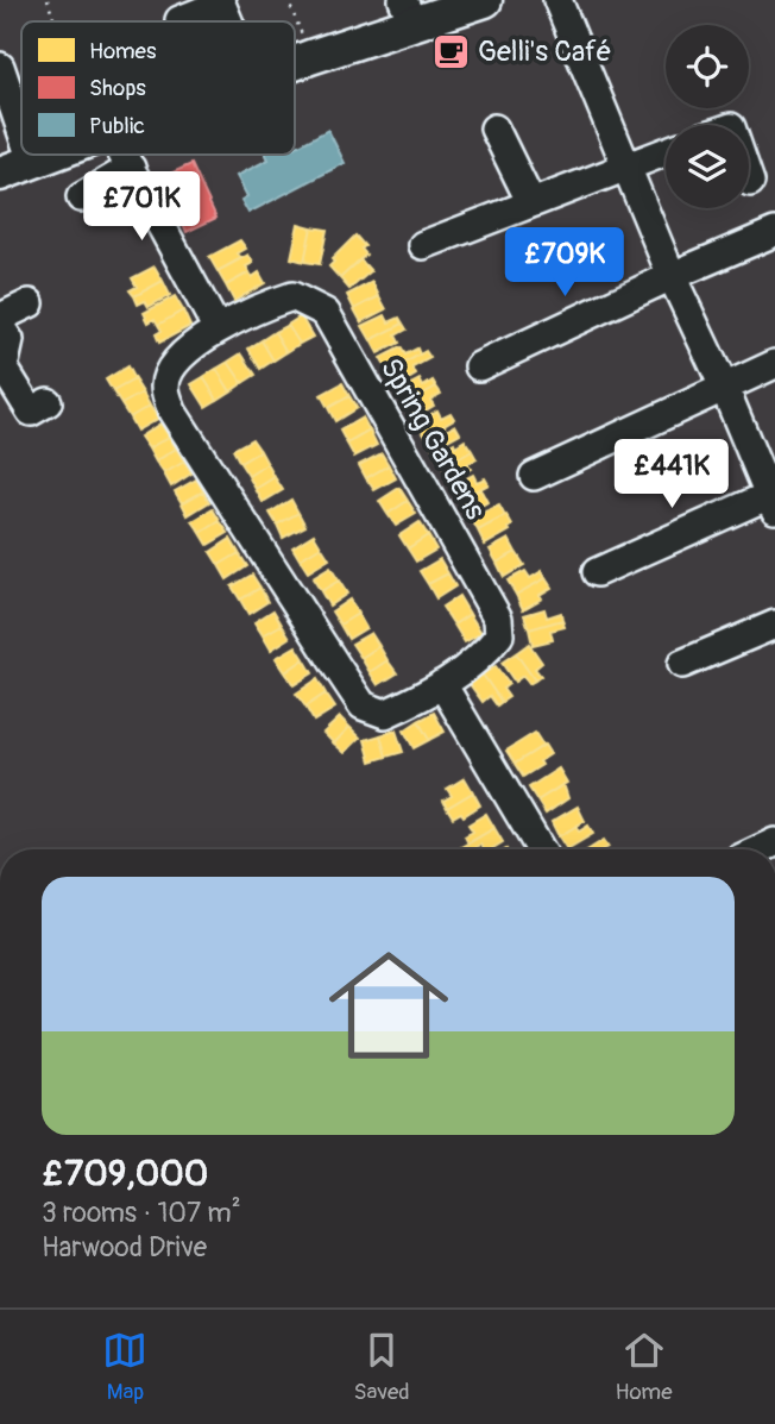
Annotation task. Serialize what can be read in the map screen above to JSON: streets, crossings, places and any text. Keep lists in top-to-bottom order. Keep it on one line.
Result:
{"streets":{"street":["Spring Gardens"]},"places":{"cafe":["Gelli's Café"]},"legend":["Homes","Shops","Public"],"page":{"price":["£701K","£709K","£441K"],"list":[{"name":"£709,000","note":"3 rooms · 107 m² · Harwood Drive"}],"tabs":["Map","Saved","Home"]}}
